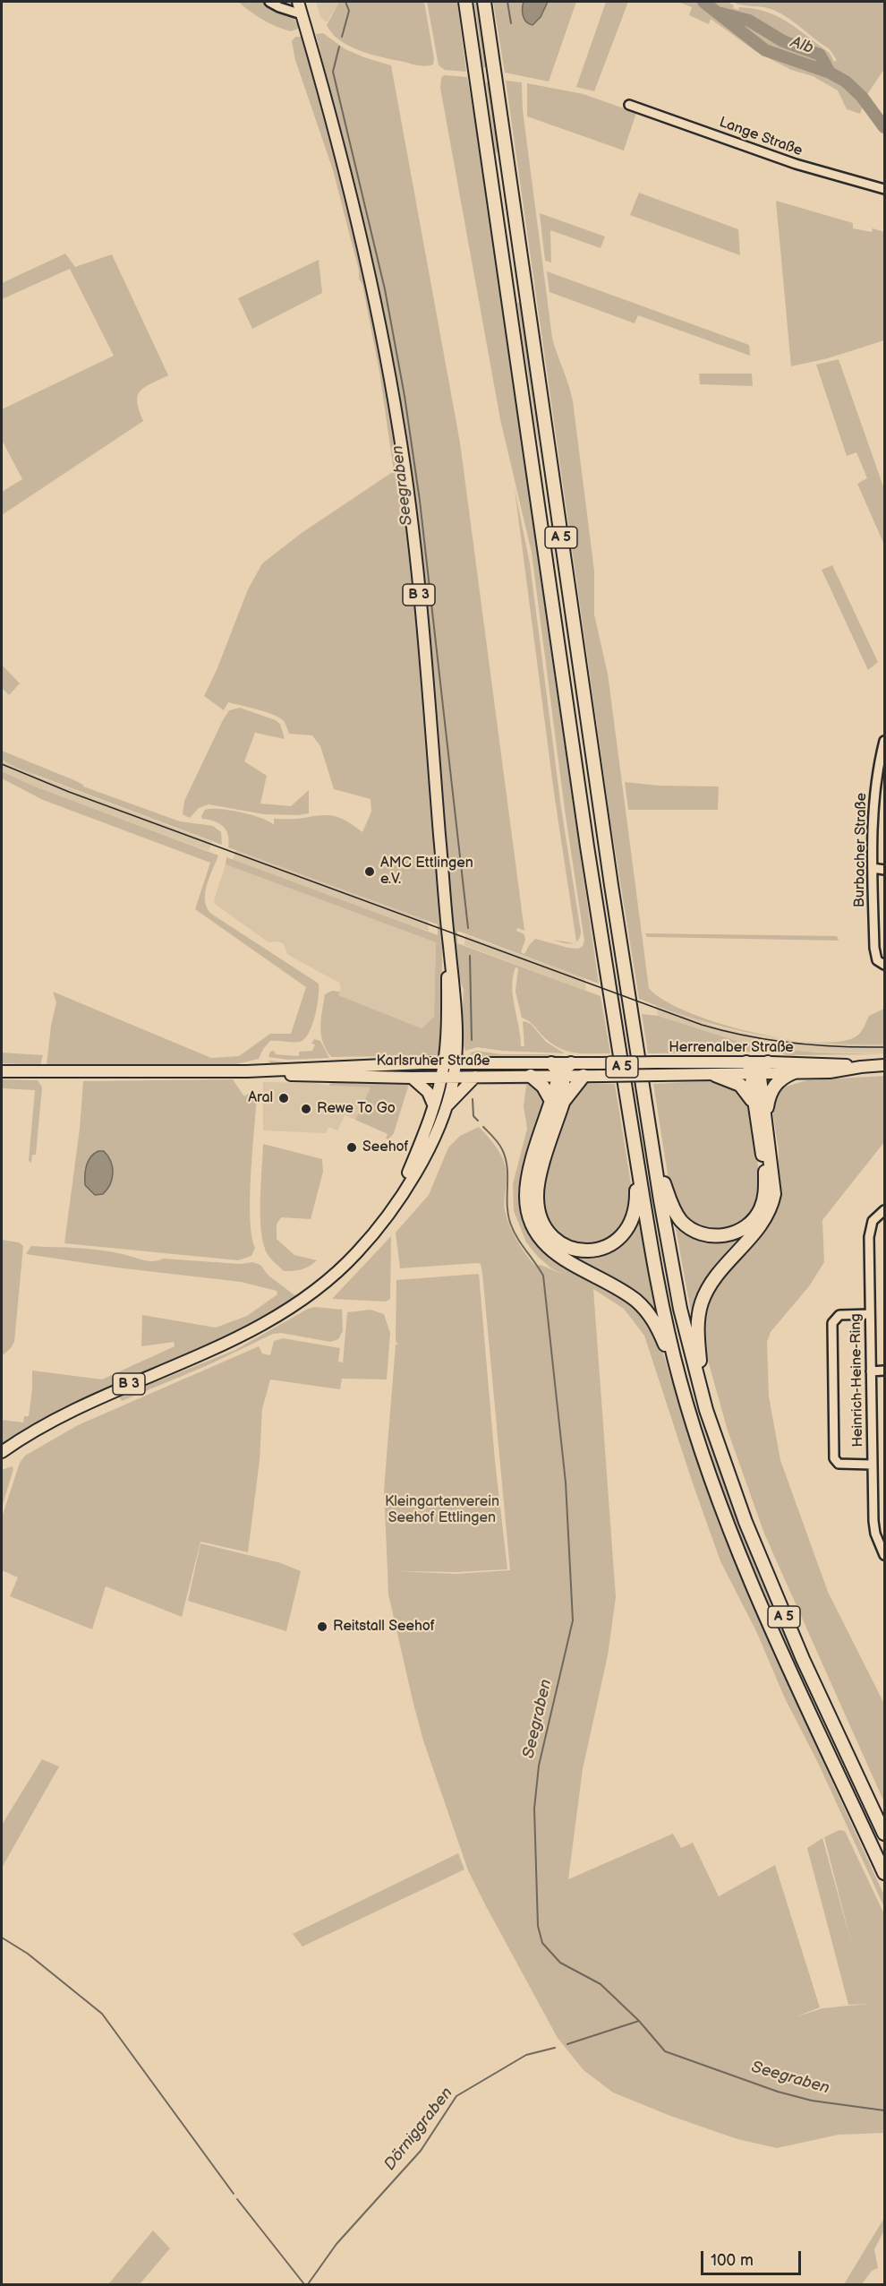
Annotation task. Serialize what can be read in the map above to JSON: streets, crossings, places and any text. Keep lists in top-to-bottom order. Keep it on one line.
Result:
{"streets":{"highway":["A 5"],"main road":["B 3","Herrenalber Straße","Karlsruher Straße"],"street":["Lange Straße","Burbacher Straße","Heinrich-Heine-Ring"]},"crossings":[["B 3","Karlsruher Straße"],["Herrenalber Straße","Karlsruher Straße"]],"water":["Alb","Seegraben","Dörniggraben"],"parks":["Kleingartenverein Seehof Ettlingen"],"places":["AMC Ettlingen e.V.","Aral","Rewe To Go","Seehof","Reitstall Seehof"],"scale_bar":"100 m"}
